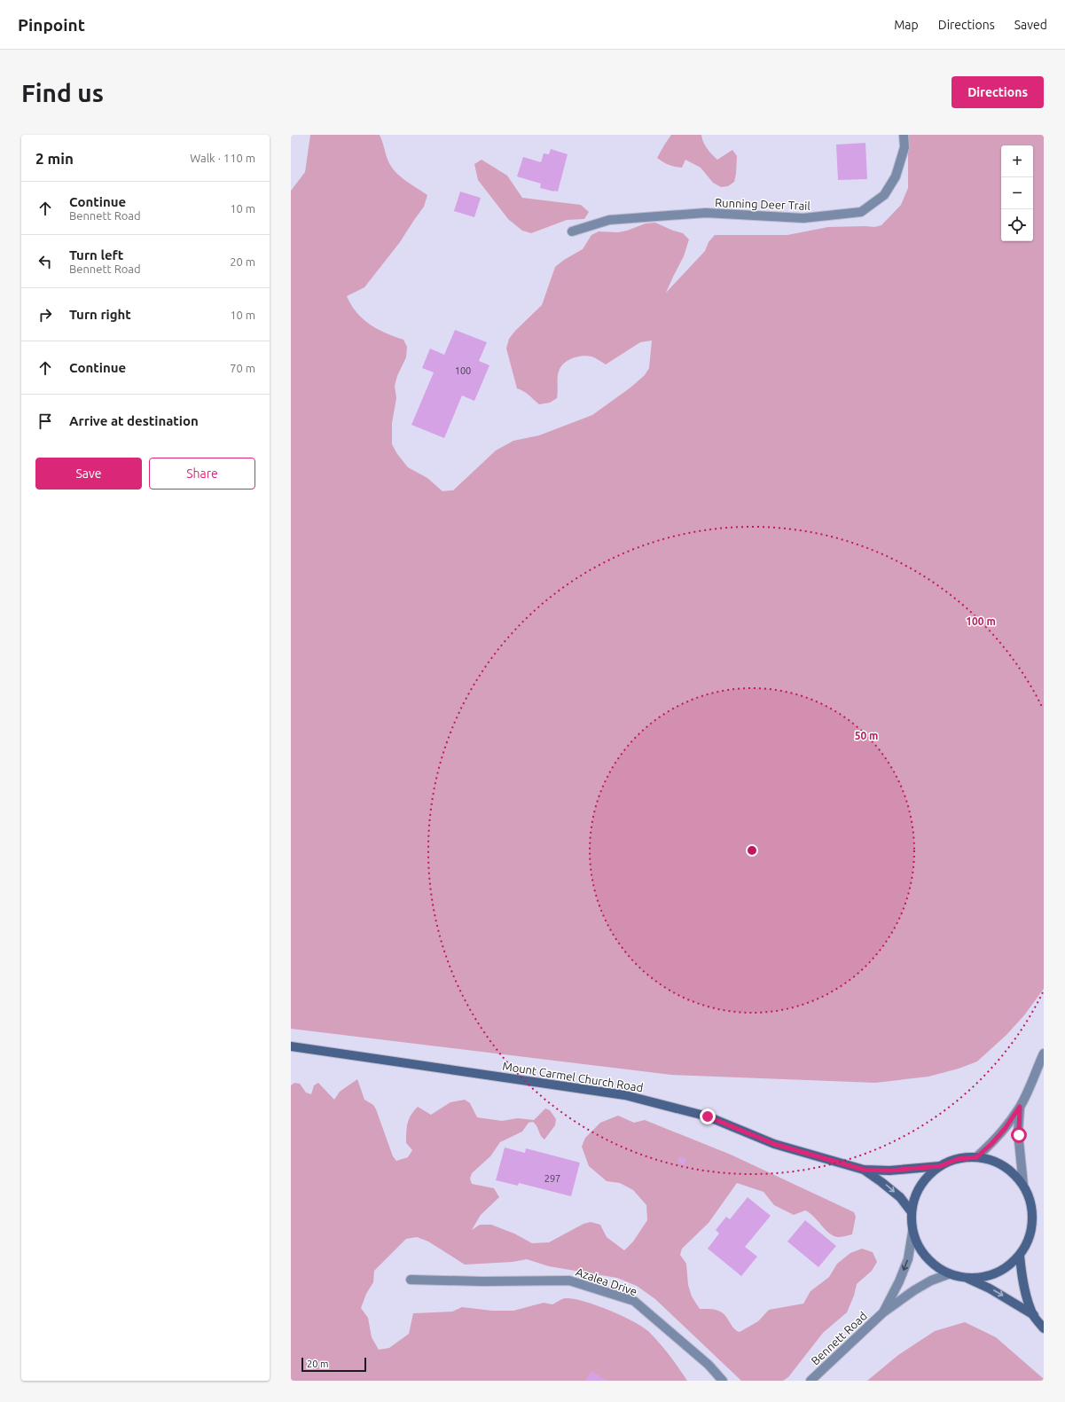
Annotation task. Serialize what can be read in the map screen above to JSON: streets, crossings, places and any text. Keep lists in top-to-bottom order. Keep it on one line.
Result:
{"streets":{"main road":["Mount Carmel Church Road"],"street":["Running Deer Trail","Azalea Drive","Bennett Road"]},"crossings":[["Mount Carmel Church Road","Bennett Road"]],"house_numbers":["100","297"],"scale_bar":"20 m","page":{"header":"Pinpoint","nav":["Map","Directions","Saved"],"buttons":["Directions",["Save","Share"]],"title":"Find us","heading":["2 min","Walk · 110 m"],"map_buttons":["+","−"],"list":[["Continue","Bennett Road","10 m"],["Turn left","Bennett Road","20 m"],["Turn right","10 m"],["Continue","70 m"],"Arrive at destination"],"scale":"20 m"},"rings":["100 m","50 m"]}
